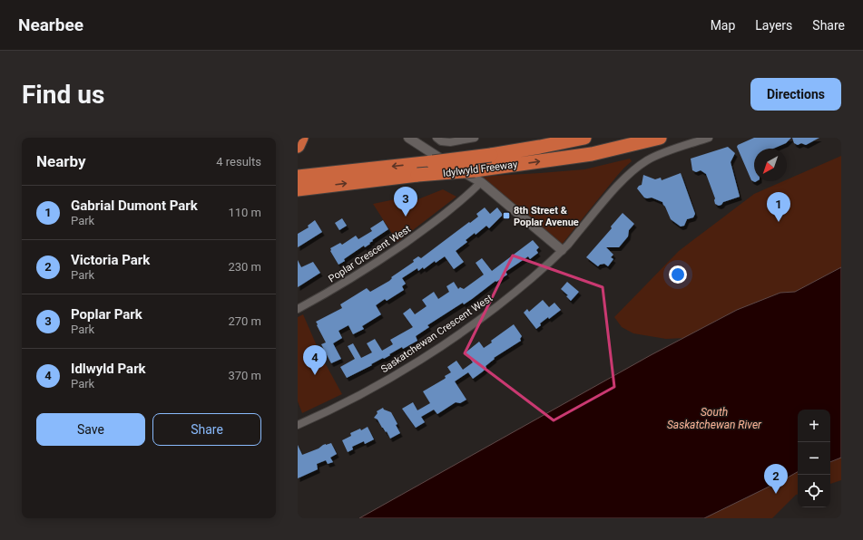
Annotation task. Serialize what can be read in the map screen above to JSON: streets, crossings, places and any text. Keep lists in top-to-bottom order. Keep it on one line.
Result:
{"streets":{"highway":["Idylwyld Freeway"],"street":["Poplar Crescent West","Saskatchewan Crescent West"]},"water":["South Saskatchewan River"],"places":{"transit":["8th Street & Poplar Avenue"]},"north":"bottom left","page":{"header":"Nearbee","nav":["Map","Layers","Share"],"buttons":["Directions",["Save","Share"]],"title":"Find us","heading":["Nearby","4 results"],"list":[{"mark":"1","name":"Gabrial Dumont Park","note":"Park","value":"110 m"},{"mark":"2","name":"Victoria Park","note":"Park","value":"230 m"},{"mark":"3","name":"Poplar Park","note":"Park","value":"270 m"},{"mark":"4","name":"Idlwyld Park","note":"Park","value":"370 m"}],"pins":["3","1","4","2"],"map_buttons":["+","−"]}}
